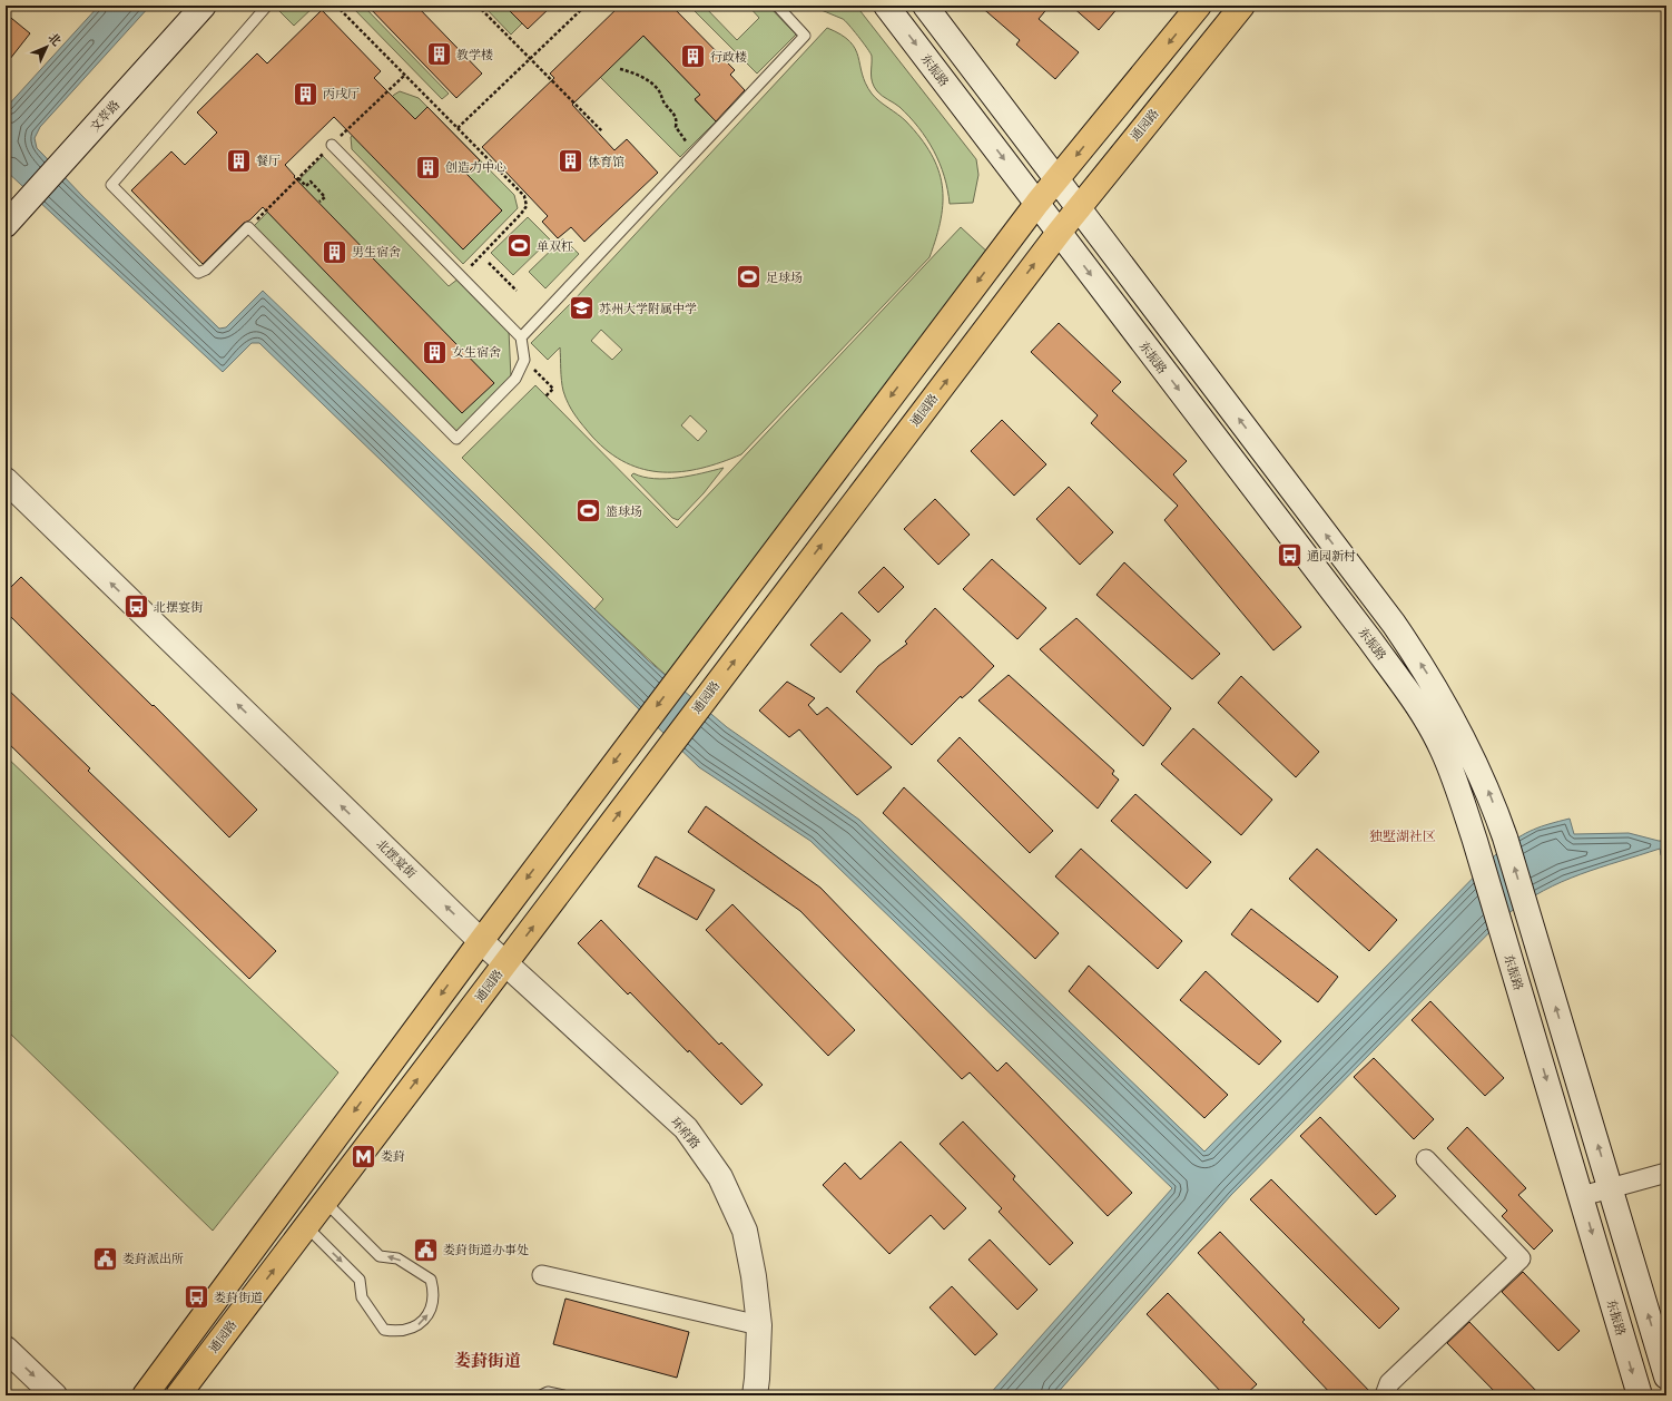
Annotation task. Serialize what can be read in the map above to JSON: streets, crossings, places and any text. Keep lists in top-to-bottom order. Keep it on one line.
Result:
{"streets":{"main road":["东振路","文萃路","通园路","北摆宴街","环府路"]},"crossings":[["东振路","通园路"],["通园路","环府路"],["北摆宴街","环府路"]],"one_way":["北摆宴街"],"districts":["独墅湖社区","娄葑街道"],"places":{"building":["教学楼","行政楼","丙戌厅","餐厅","体育馆","创造力中心","男生宿舍","女生宿舍"],"sports":["单双杠","足球场","篮球场"],"school or university":["苏州大学附属中学"],"bus stop":["通园新村","北摆宴街","娄葑街道"],"metro station":["娄葑"],"public building":["娄葑街道办事处","娄葑派出所"]},"north":"top right"}
